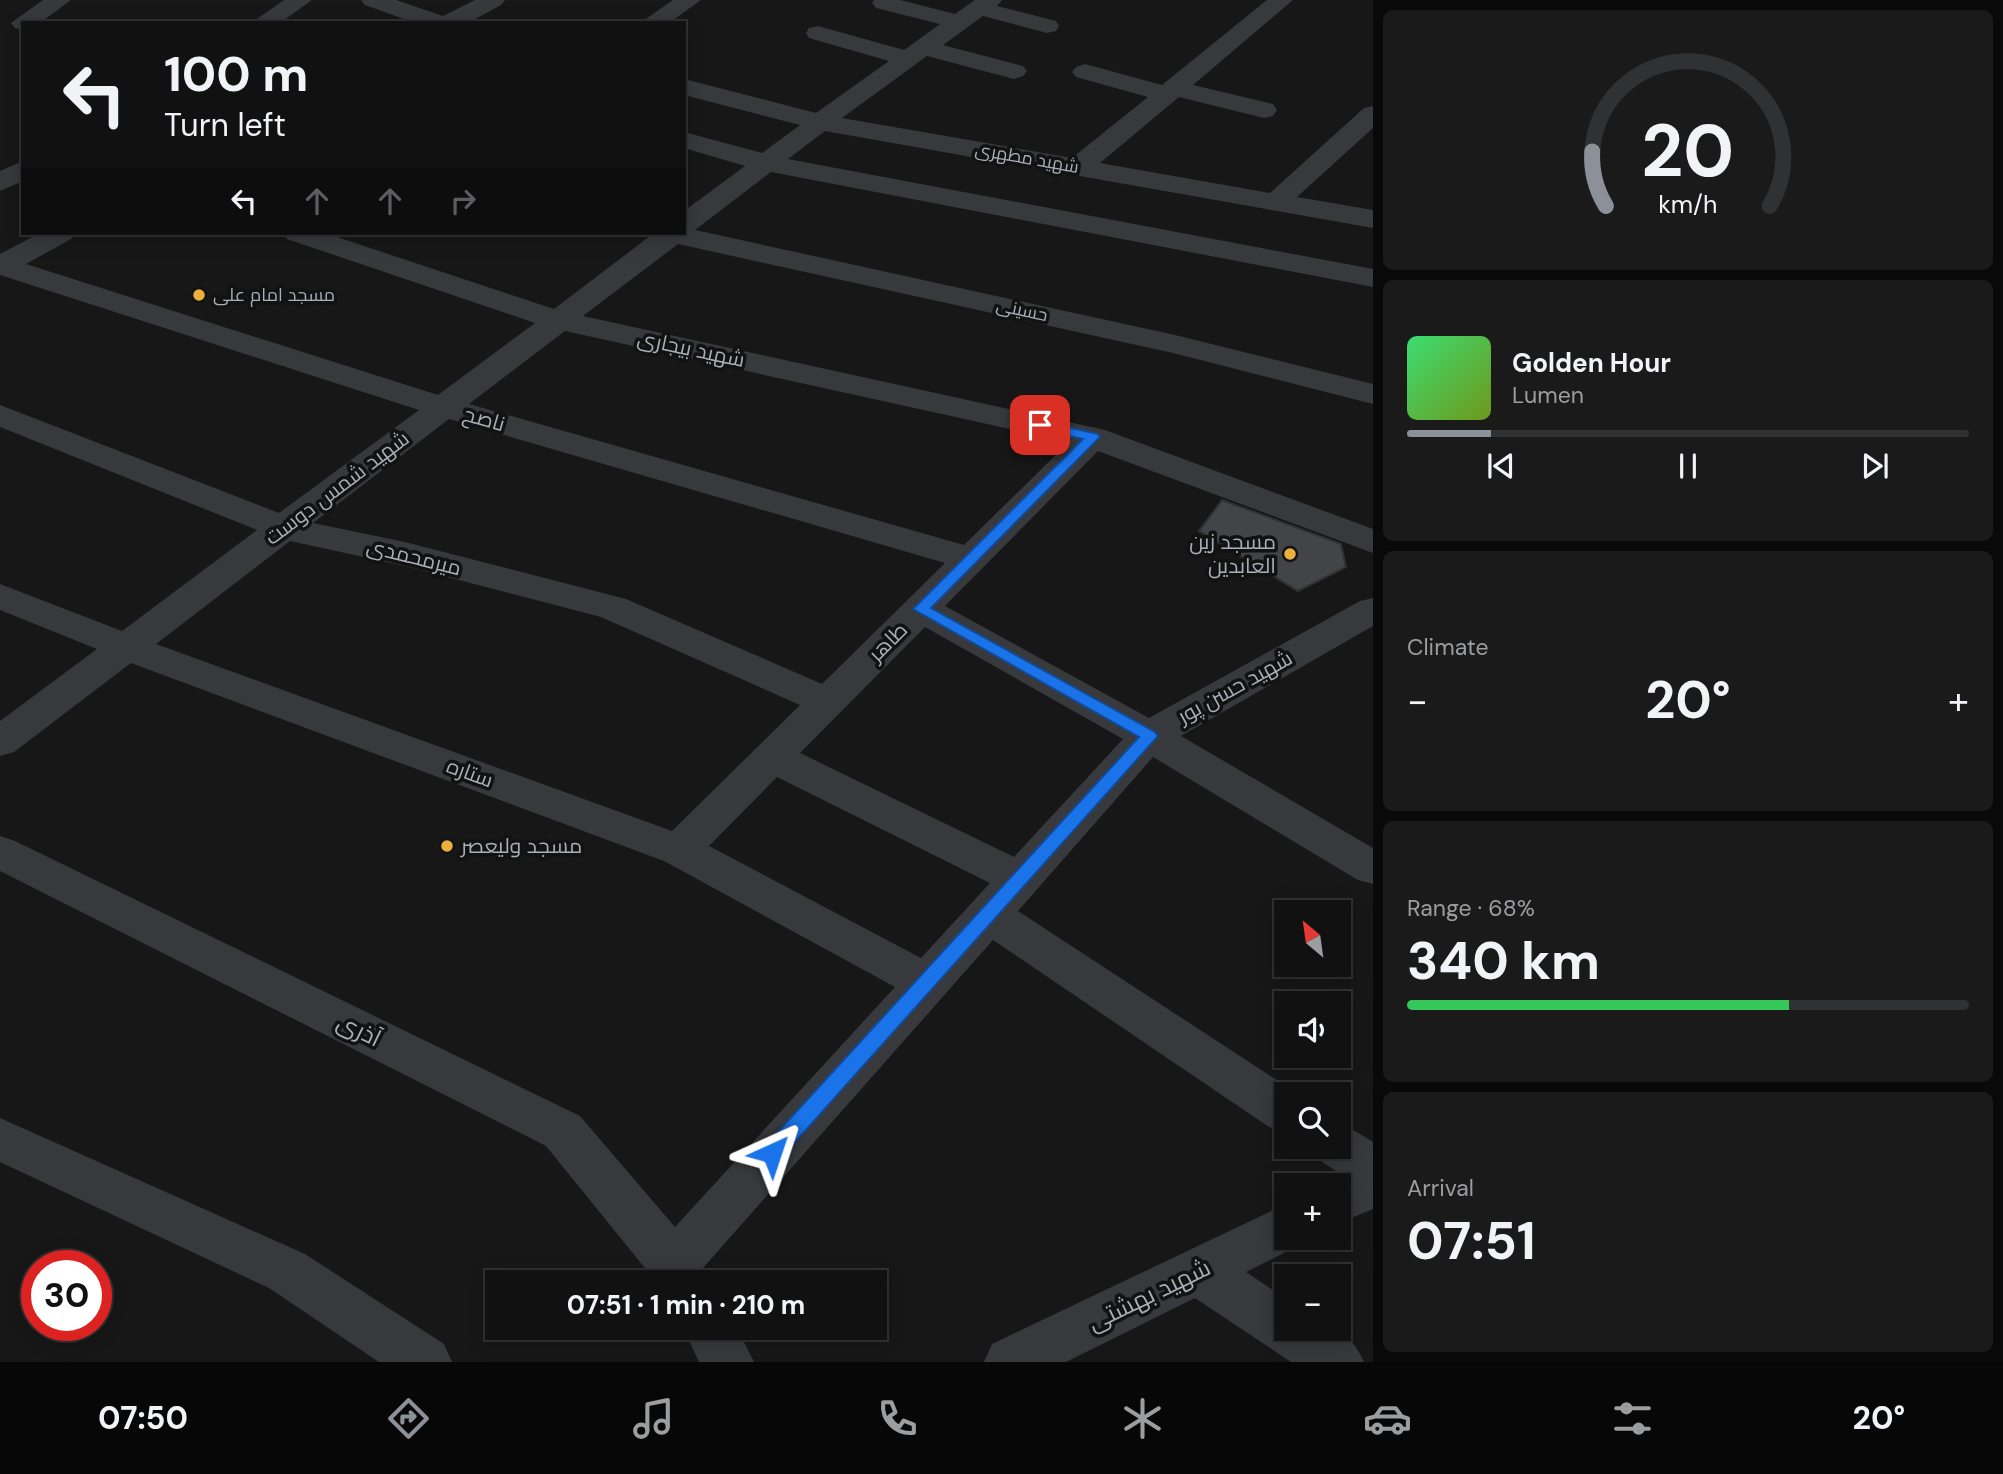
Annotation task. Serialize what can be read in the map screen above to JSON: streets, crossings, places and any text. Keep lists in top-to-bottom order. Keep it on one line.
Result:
{"streets":{"street":["شهید مطهری","حسینی","شهید بیجاری","ناصح","شهید شمس دوست","میرمحمدی","طاهر","شهید حسن پور","ستاره","آذری","شهید بهشتی"]},"crossings":[["شهید مطهری","شهید شمس دوست"],["شهید بیجاری","شهید شمس دوست"],["شهید بیجاری","طاهر"],["ناصح","شهید شمس دوست"],["ناصح","طاهر"],["شهید شمس دوست","میرمحمدی"],["شهید شمس دوست","ستاره"],["میرمحمدی","طاهر"],["طاهر","ستاره"],["شهید حسن پور","ستاره"]],"places":["مسجد امام علی","مسجد زین العابدین","مسجد ولیعصر"],"north":"top left","page":{"turn":["100 m","Turn left"],"song":["Golden Hour","Lumen"],"tile":["Climate",["Range · 68%","340 km"],["Arrival","07:51"]],"heat":["−","20°","+"],"map_buttons":["+","−"],"limit":"30","trip":"07:51 · 1 min · 210 m","tabs":["07:50","20°"],"gauge":["20","km/h"]}}
